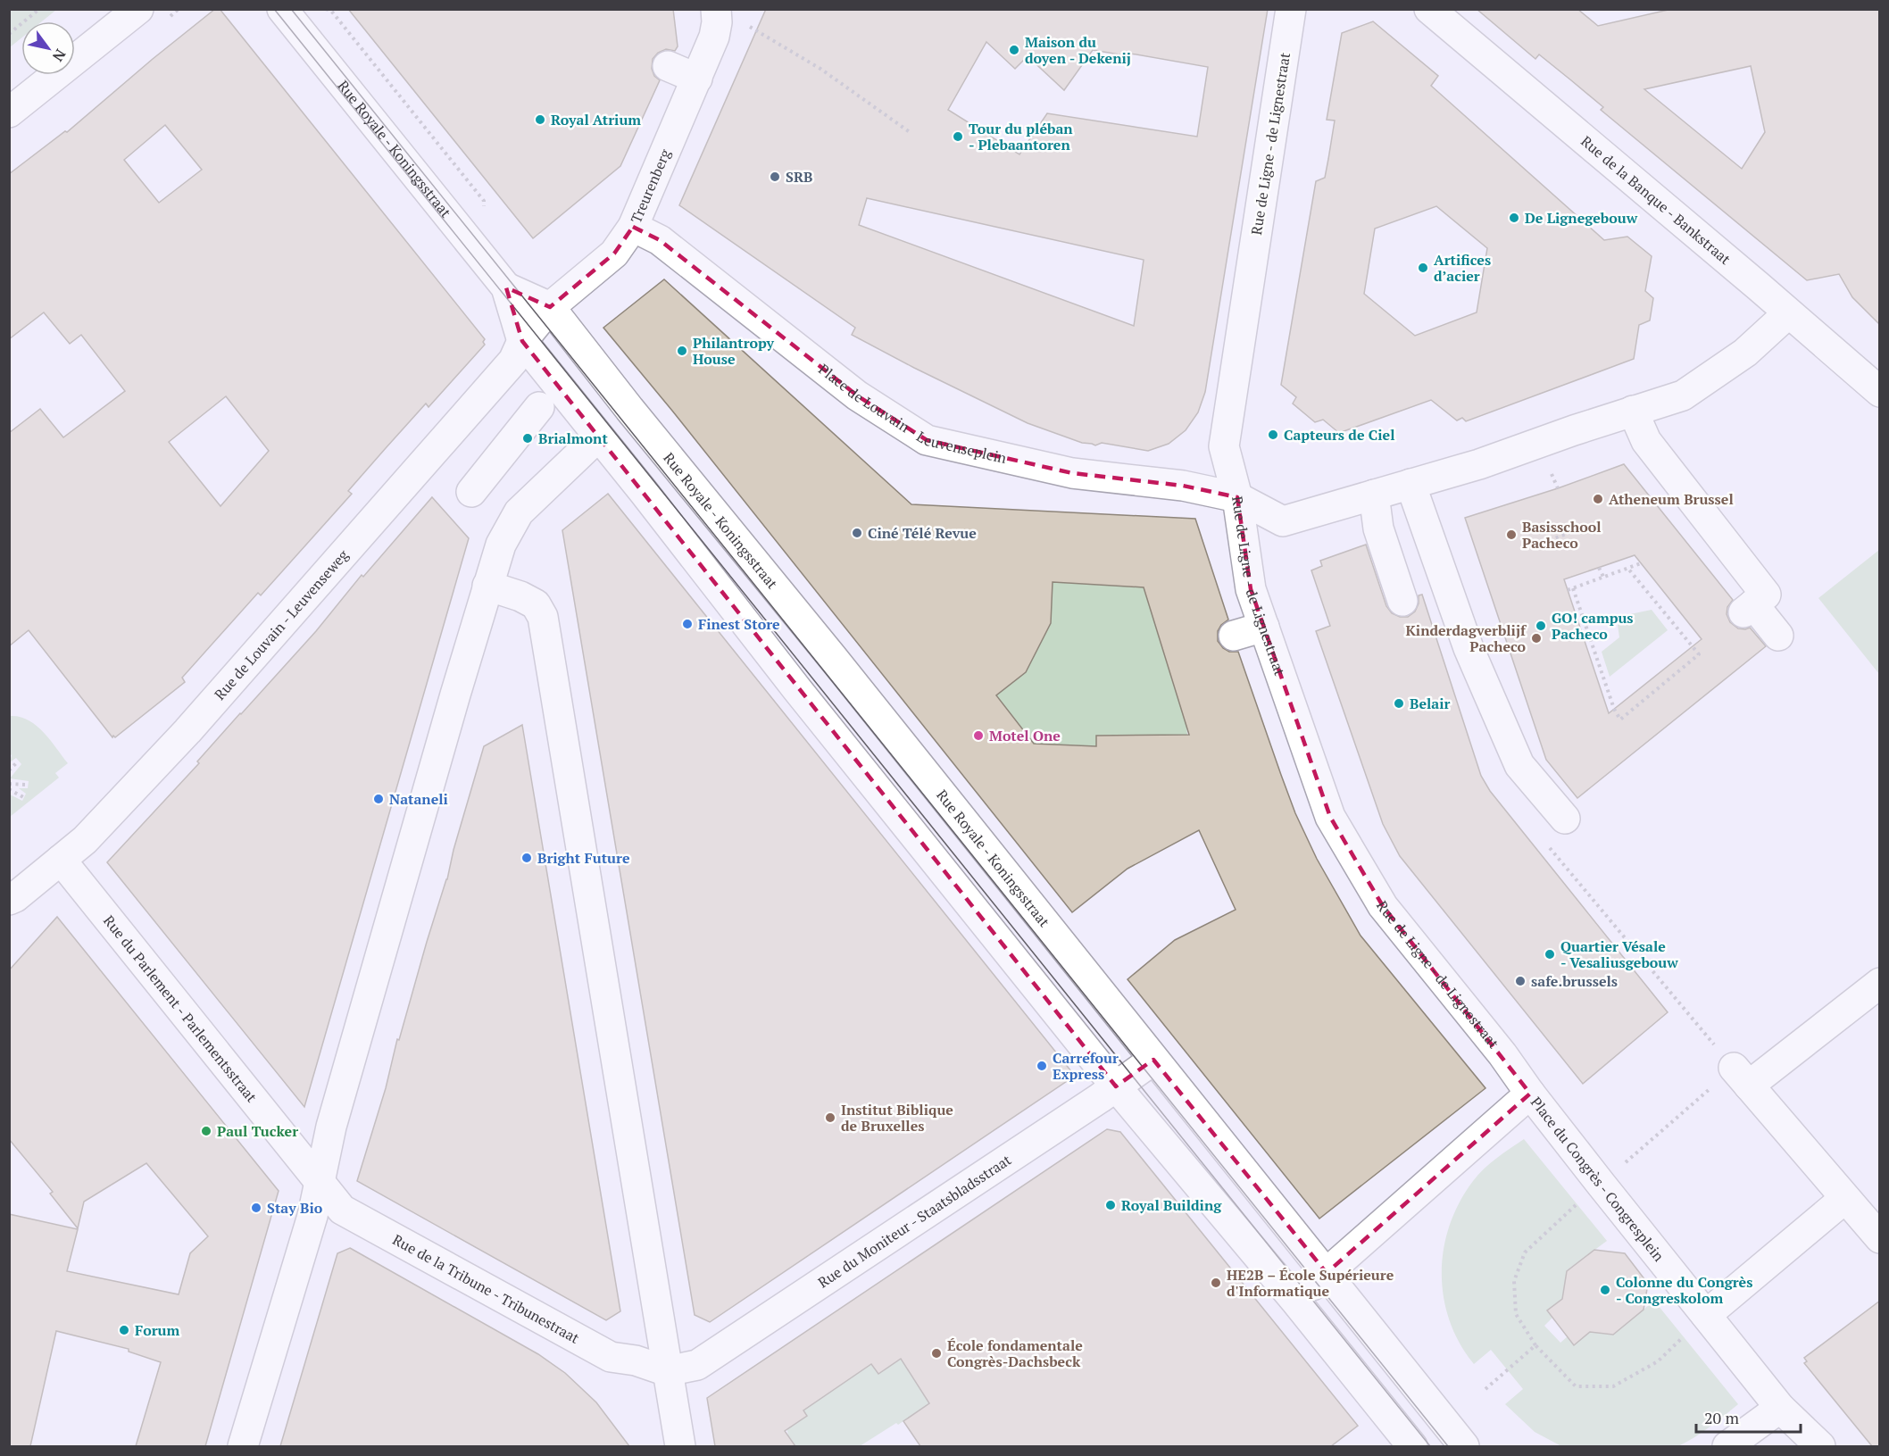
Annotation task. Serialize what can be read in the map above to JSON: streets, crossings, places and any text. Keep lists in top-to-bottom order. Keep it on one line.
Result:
{"streets":{"street":["Rue de Ligne - de Lignestraat","Rue Royale - Koningsstraat","Treurenberg","Rue de la Banque - Bankstraat","Place de Louvain - Leuvenseplein","Rue de Louvain - Leuvenseweg","Rue du Parlement - Parlementsstraat","Place du Congrès - Congresplein","Rue du Moniteur - Staatsbladsstraat","Rue de la Tribune - Tribunestraat"]},"crossings":[["Rue de Ligne - de Lignestraat","Place de Louvain - Leuvenseplein"],["Rue de Ligne - de Lignestraat","Place du Congrès - Congresplein"],["Rue Royale - Koningsstraat","Treurenberg"],["Rue Royale - Koningsstraat","Rue de Louvain - Leuvenseweg"],["Rue Royale - Koningsstraat","Place du Congrès - Congresplein"],["Rue Royale - Koningsstraat","Rue du Moniteur - Staatsbladsstraat"],["Treurenberg","Place de Louvain - Leuvenseplein"],["Treurenberg","Rue de Louvain - Leuvenseweg"],["Rue de la Banque - Bankstraat","Place de Louvain - Leuvenseplein"],["Rue de Louvain - Leuvenseweg","Rue du Parlement - Parlementsstraat"],["Rue du Parlement - Parlementsstraat","Rue de la Tribune - Tribunestraat"],["Rue du Moniteur - Staatsbladsstraat","Rue de la Tribune - Tribunestraat"]],"places":["Maison du doyen - Dekenij","Royal Atrium","Tour du pléban - Plebaantoren","SRB","De Lignegebouw","Artifices d’acier","Philantropy House","Capteurs de Ciel","Brialmont","Atheneum Brussel","Ciné Télé Revue","Basisschool Pacheco","Finest Store","GO! campus Pacheco","Kinderdagverblijf Pacheco","Belair","Motel One","Nataneli","Bright Future","Quartier Vésale - Vesaliusgebouw","safe.brussels","Carrefour Express","Institut Biblique de Bruxelles","Paul Tucker","Royal Building","Stay Bio","HE2B – École Supérieure d'Informatique","Colonne du Congrès - Congreskolom","Forum","École fondamentale Congrès-Dachsbeck"],"scale_bar":"20 m","north":"bottom right"}
